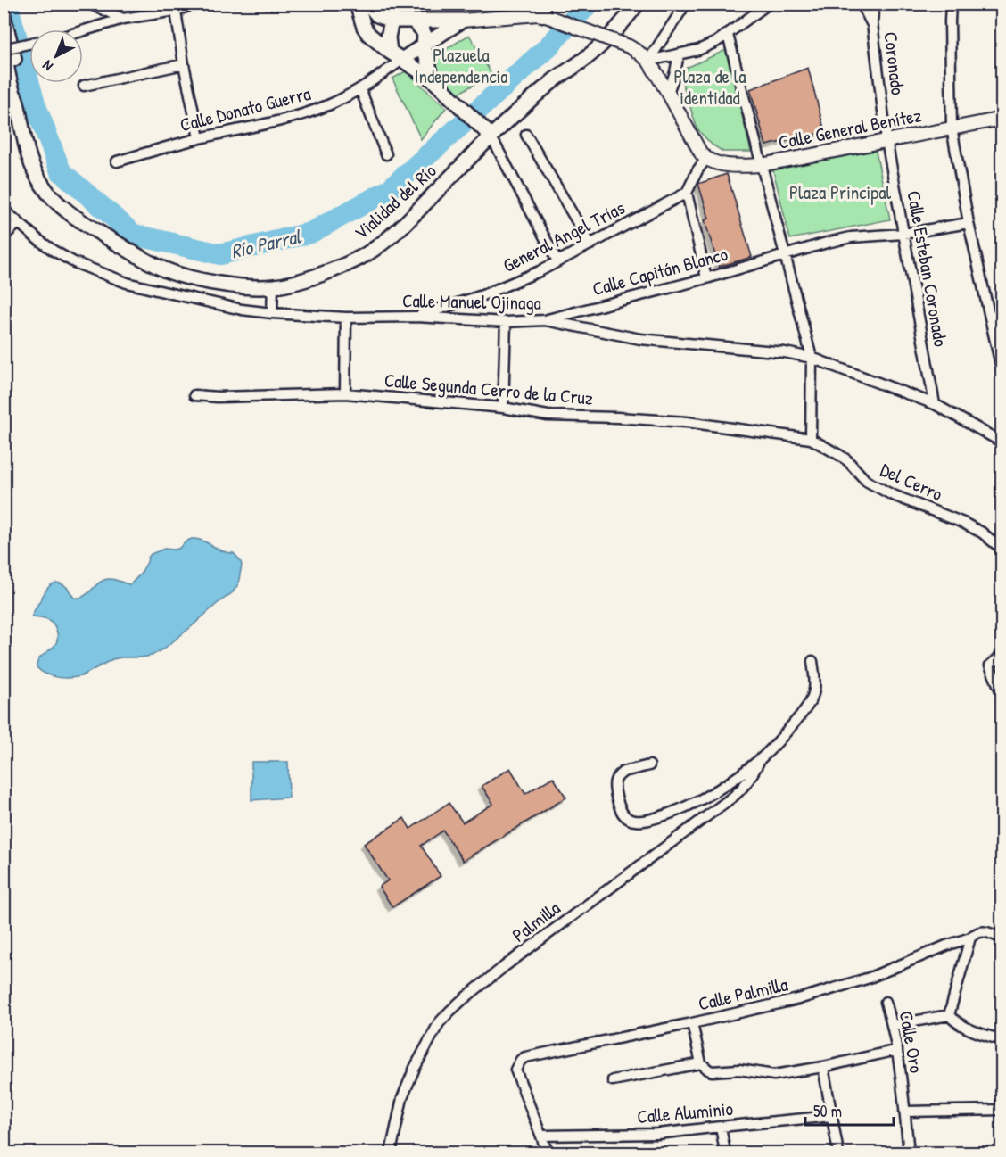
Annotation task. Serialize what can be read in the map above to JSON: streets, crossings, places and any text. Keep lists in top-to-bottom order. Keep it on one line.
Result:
{"streets":{"main road":["Vialidad del Río"],"street":["Coronado","Calle Donato Guerra","Calle General Benítez","General Angel Trías","Calle Esteban Coronado","Calle Capitán Blanco","Calle Manuel Ojinaga","Calle Segunda Cerro de la Cruz","Del Cerro","Palmilla","Calle Palmilla","Calle Oro","Calle Aluminio"]},"crossings":[["Coronado","Calle General Benítez"],["Coronado","Calle Esteban Coronado"],["Calle General Benítez","Calle Esteban Coronado"],["General Angel Trías","Calle Manuel Ojinaga"],["Calle Esteban Coronado","Calle Capitán Blanco"],["Calle Esteban Coronado","Calle Manuel Ojinaga"],["Calle Capitán Blanco","Calle Manuel Ojinaga"],["Calle Segunda Cerro de la Cruz","Del Cerro"],["Calle Palmilla","Calle Aluminio"]],"water":["Río Parral"],"parks":["Plazuela Independencia","Plaza de la identidad","Plaza Principal"],"scale_bar":"50 m","north":"bottom left"}
